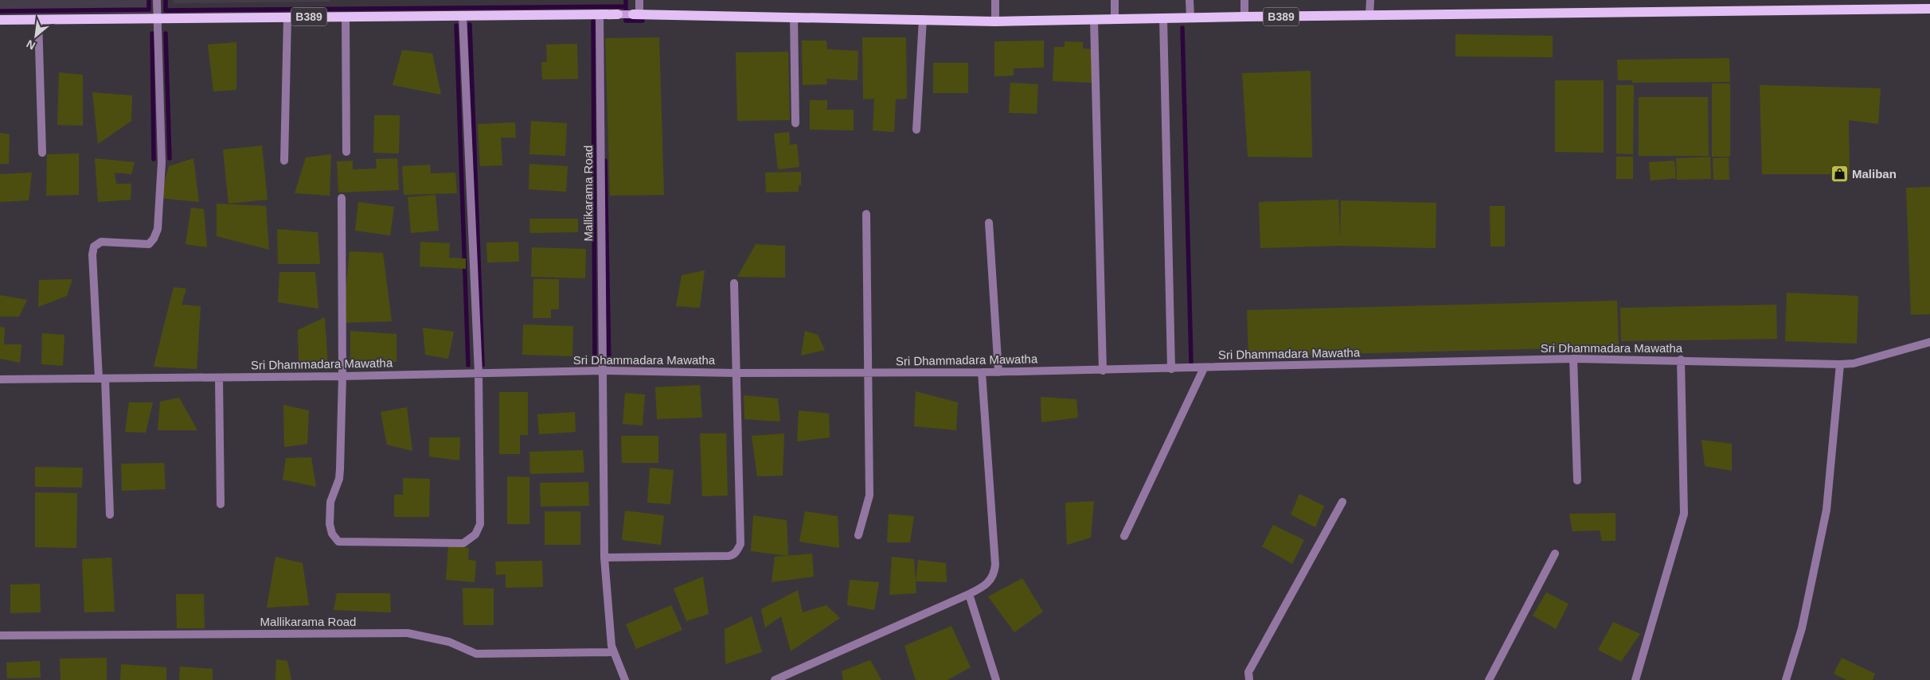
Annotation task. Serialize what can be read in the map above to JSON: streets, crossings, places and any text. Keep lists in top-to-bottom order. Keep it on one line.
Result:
{"streets":{"main road":["B389"],"street":["Mallikarama Road","Sri Dhammadara Mawatha"]},"crossings":[["B389","Mallikarama Road"],["Mallikarama Road","Sri Dhammadara Mawatha"]],"places":{"shop":["Maliban"]},"north":"bottom left"}
